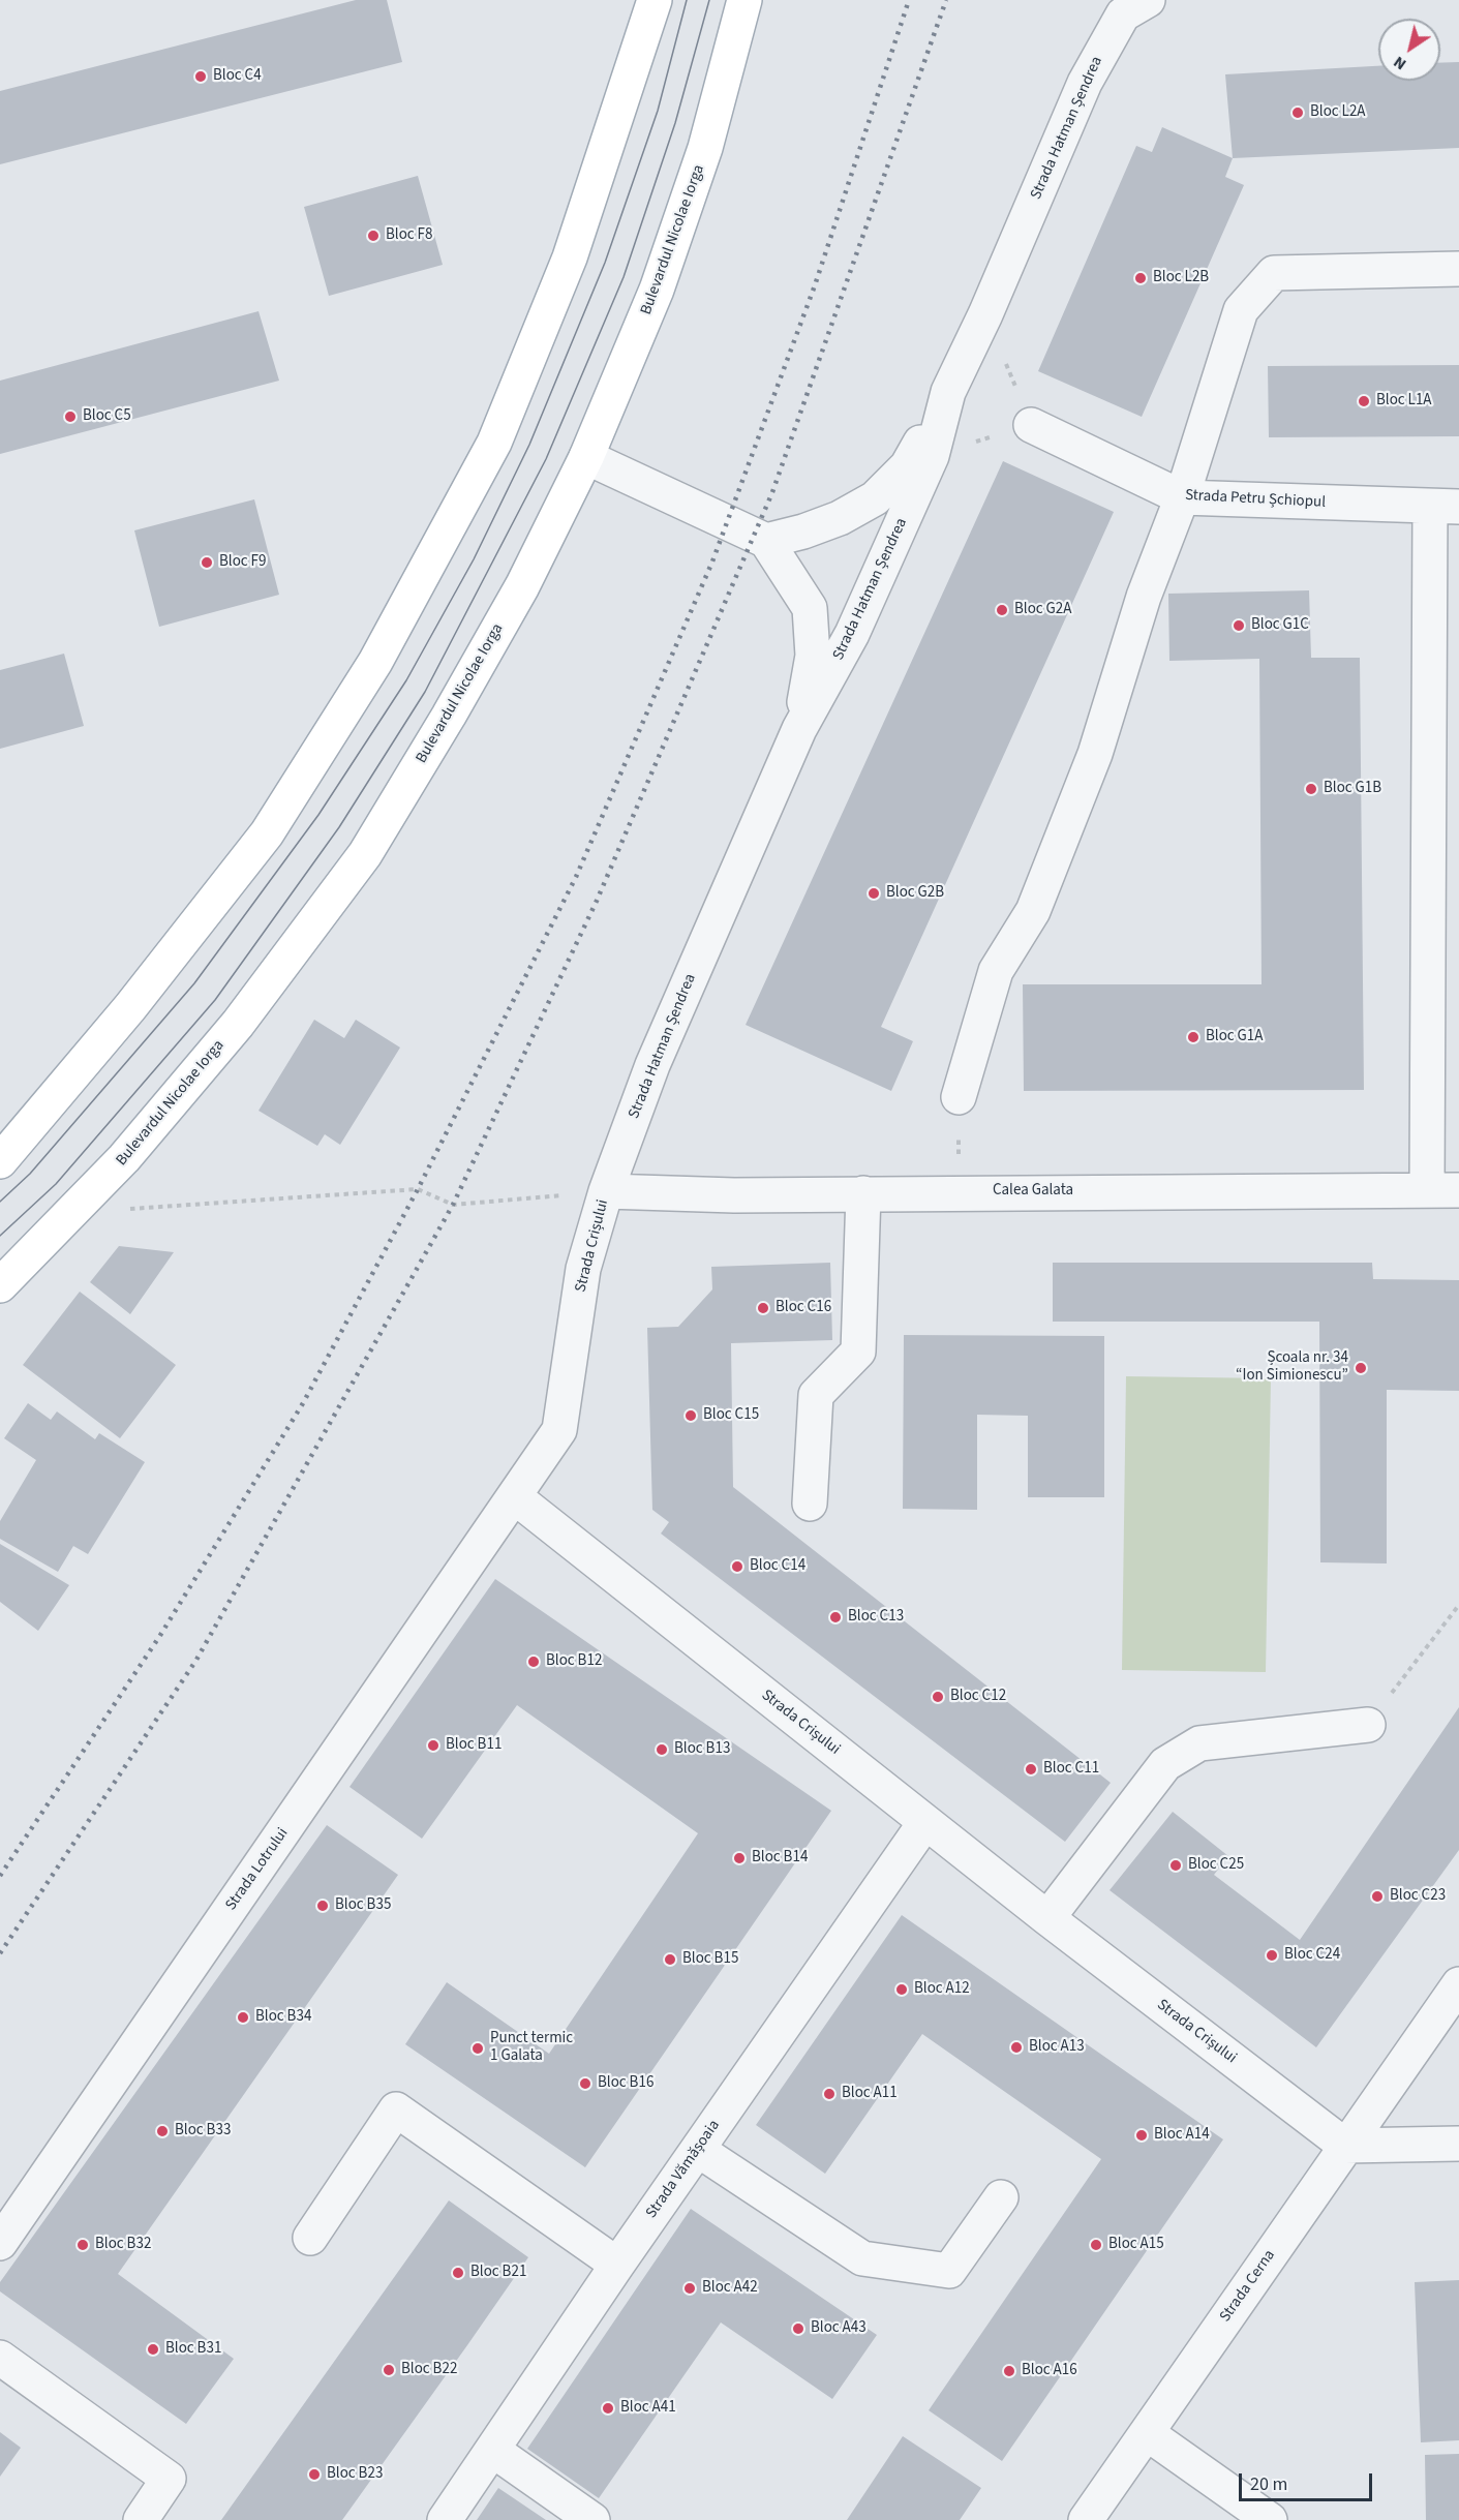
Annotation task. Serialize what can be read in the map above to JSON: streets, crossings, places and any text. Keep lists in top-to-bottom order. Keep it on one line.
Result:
{"streets":{"main road":["Bulevardul Nicolae Iorga"],"street":["Strada Hatman Șendrea","Strada Petru Șchiopul","Calea Galata","Strada Crișului","Strada Lotrului","Strada Vămășoaia","Strada Cerna"]},"crossings":[["Strada Hatman Șendrea","Calea Galata"],["Strada Hatman Șendrea","Strada Crișului"],["Calea Galata","Strada Crișului"],["Strada Crișului","Strada Lotrului"],["Strada Crișului","Strada Vămășoaia"],["Strada Crișului","Strada Cerna"]],"places":["Bloc C4","Bloc L2A","Bloc F8","Bloc L2B","Bloc L1A","Bloc C5","Bloc F9","Bloc G2A","Bloc G1C","Bloc G1B","Bloc G2B","Bloc G1A","Bloc C16","Școala nr. 34 “Ion Simionescu”","Bloc C15","Bloc C14","Bloc C13","Bloc B12","Bloc C12","Bloc B11","Bloc B13","Bloc C11","Bloc B14","Bloc C25","Bloc C23","Bloc B35","Bloc C24","Bloc B15","Bloc A12","Bloc B34","Bloc A13","Punct termic 1 Galata","Bloc B16","Bloc A11","Bloc B33","Bloc A14","Bloc B32","Bloc A15","Bloc B21","Bloc A42","Bloc A43","Bloc B31","Bloc B22","Bloc A16","Bloc A41","Bloc B23"],"scale_bar":"20 m","north":"bottom left"}
